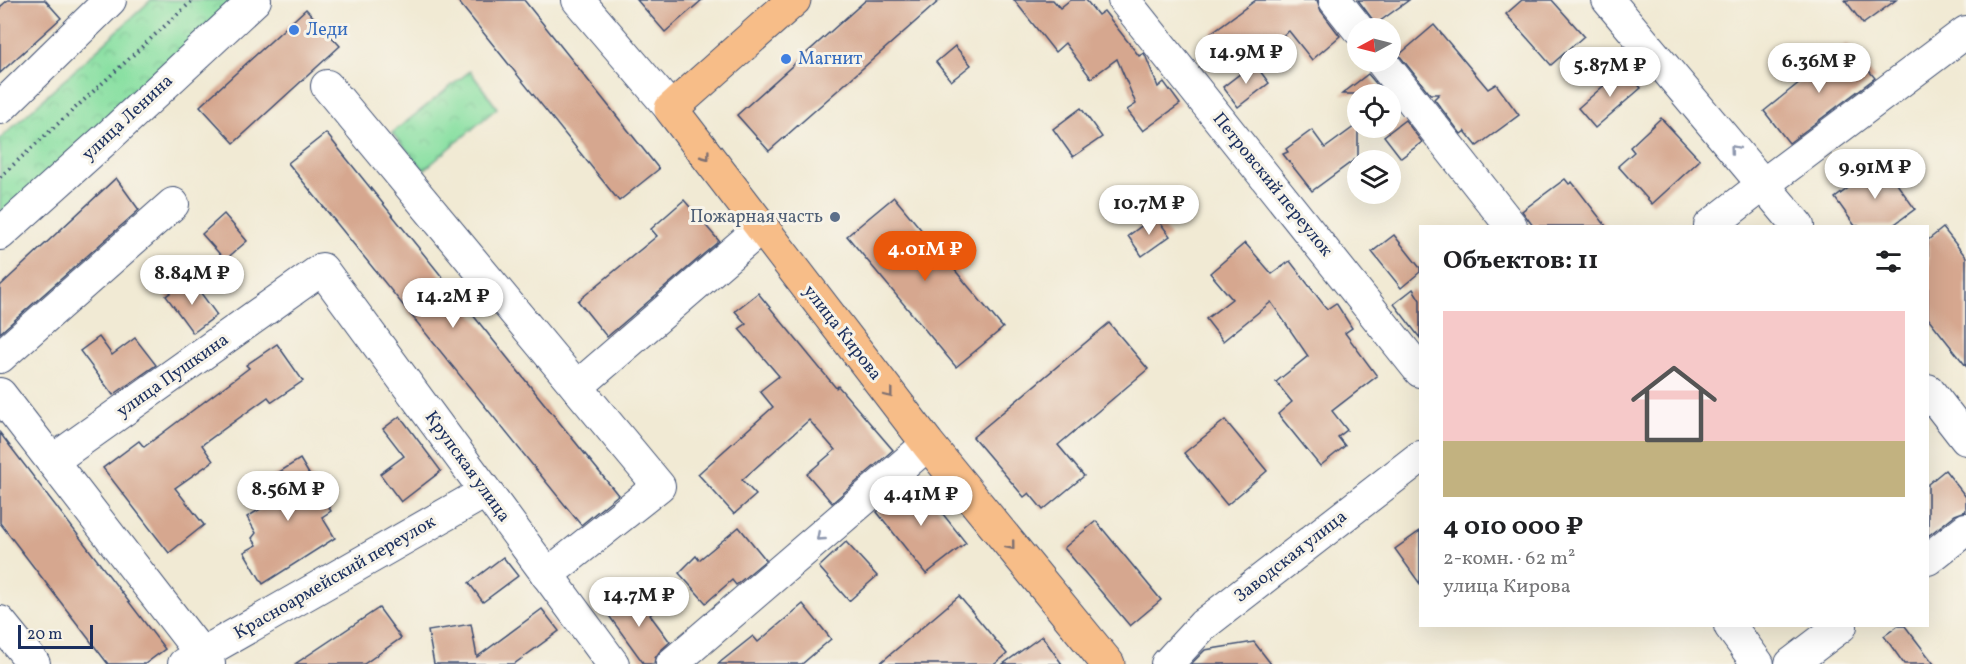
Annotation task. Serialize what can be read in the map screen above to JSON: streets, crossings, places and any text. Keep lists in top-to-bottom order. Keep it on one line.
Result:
{"streets":{"main road":["улица Кирова"],"street":["улица Ленина","Петровский переулок","улица Пушкина","Крупская улица","Заводская улица","Красноармейский переулок"]},"crossings":[["улица Пушкина","Крупская улица"],["Крупская улица","Красноармейский переулок"]],"one_way":["улица Кирова"],"places":["Леди","Магнит","Пожарная часть"],"scale_bar":"20 m","north":"left","page":{"price":["14.9M ₽","6.36M ₽","5.87M ₽","9.91M ₽","10.7M ₽","4.01M ₽","8.84M ₽","14.2M ₽","8.56M ₽","4.41M ₽","14.7M ₽"],"heading":"Объектов: 11","list":[{"name":"4 010 000 ₽","note":"2-комн. · 62 m² · улица Кирова"}],"scale":"20 m"}}
